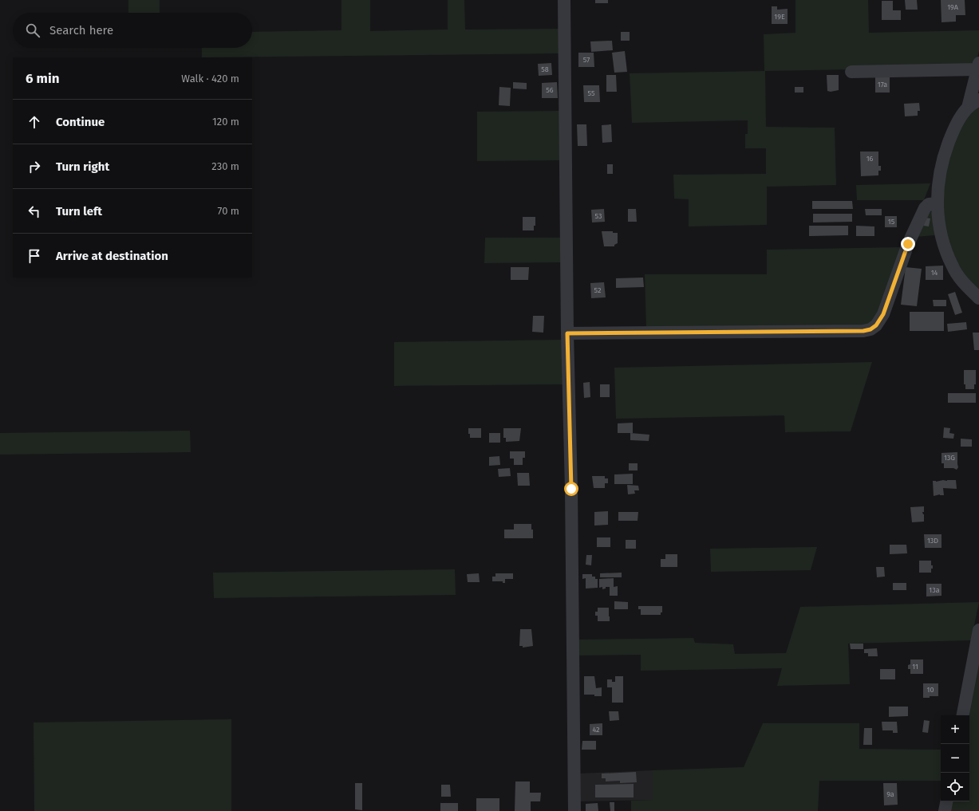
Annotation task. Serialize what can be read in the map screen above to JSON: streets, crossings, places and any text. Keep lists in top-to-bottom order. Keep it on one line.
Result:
{"house_numbers":["19A","19E","57","58","17a","56","55","16","53","15","14","52","13G","13D","13a","11","10","42","9a"],"page":{"search":"Search here","heading":["6 min","Walk · 420 m"],"list":[["Continue","120 m"],["Turn right","230 m"],["Turn left","70 m"],"Arrive at destination"],"map_buttons":["+","−"]}}
